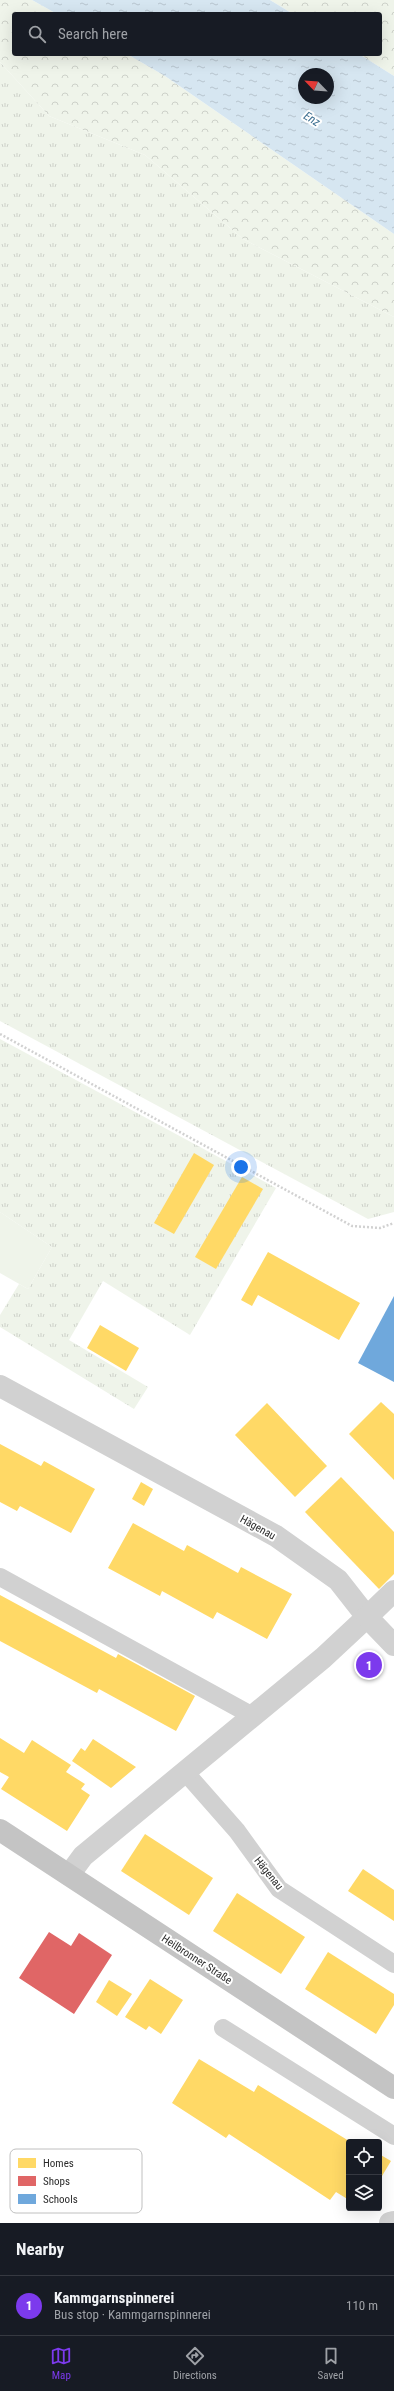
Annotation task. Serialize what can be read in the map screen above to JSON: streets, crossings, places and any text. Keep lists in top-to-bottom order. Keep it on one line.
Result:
{"streets":{"main road":["Heilbronner Straße"],"street":["Hägenau"]},"water":["Enz"],"legend":["Homes","Shops","Schools"],"north":"top left","page":{"search":"Search here","pins":"1","heading":"Nearby","list":[{"mark":"1","name":"Kammgarnspinnerei","note":"Bus stop · Kammgarnspinnerei","value":"110 m"}],"nav":["Map","Directions","Saved"]}}
